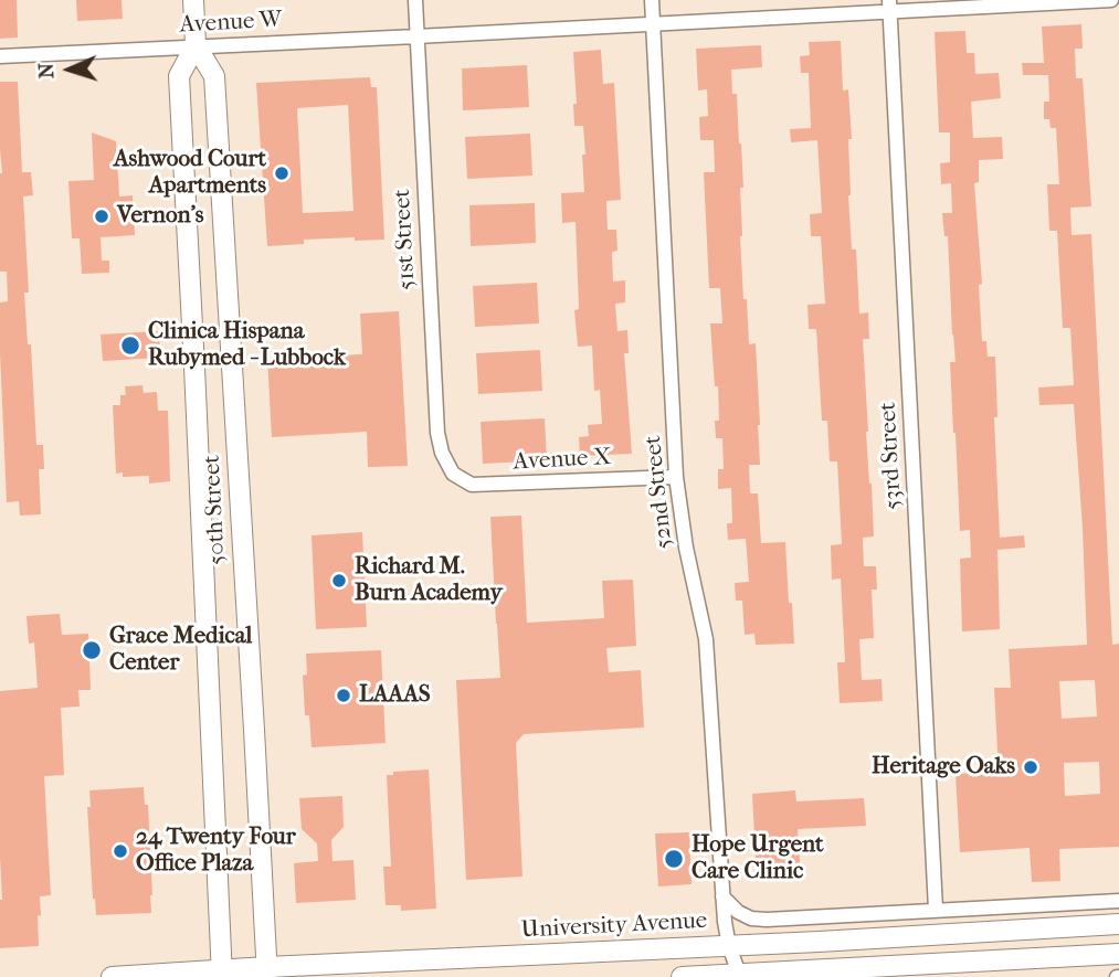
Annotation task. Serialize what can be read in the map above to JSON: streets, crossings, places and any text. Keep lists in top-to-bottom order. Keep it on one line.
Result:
{"streets":{"main road":["50th Street","University Avenue"],"street":["Avenue W","51st Street","53rd Street","Avenue X","52nd Street"]},"crossings":[["Avenue W","51st Street"],["Avenue W","53rd Street"],["Avenue W","52nd Street"],["Avenue W","50th Street"],["51st Street","Avenue X"],["Avenue X","52nd Street"],["52nd Street","University Avenue"],["50th Street","University Avenue"]],"places":["Ashwood Court Apartments","Vernon's","Clinica Hispana Rubymed - Lubbock","Richard M. Burn Academy","Grace Medical Center","LAAAS","Heritage Oaks","24 Twenty Four Office Plaza","Hope Urgent Care Clinic"],"north":"left"}
